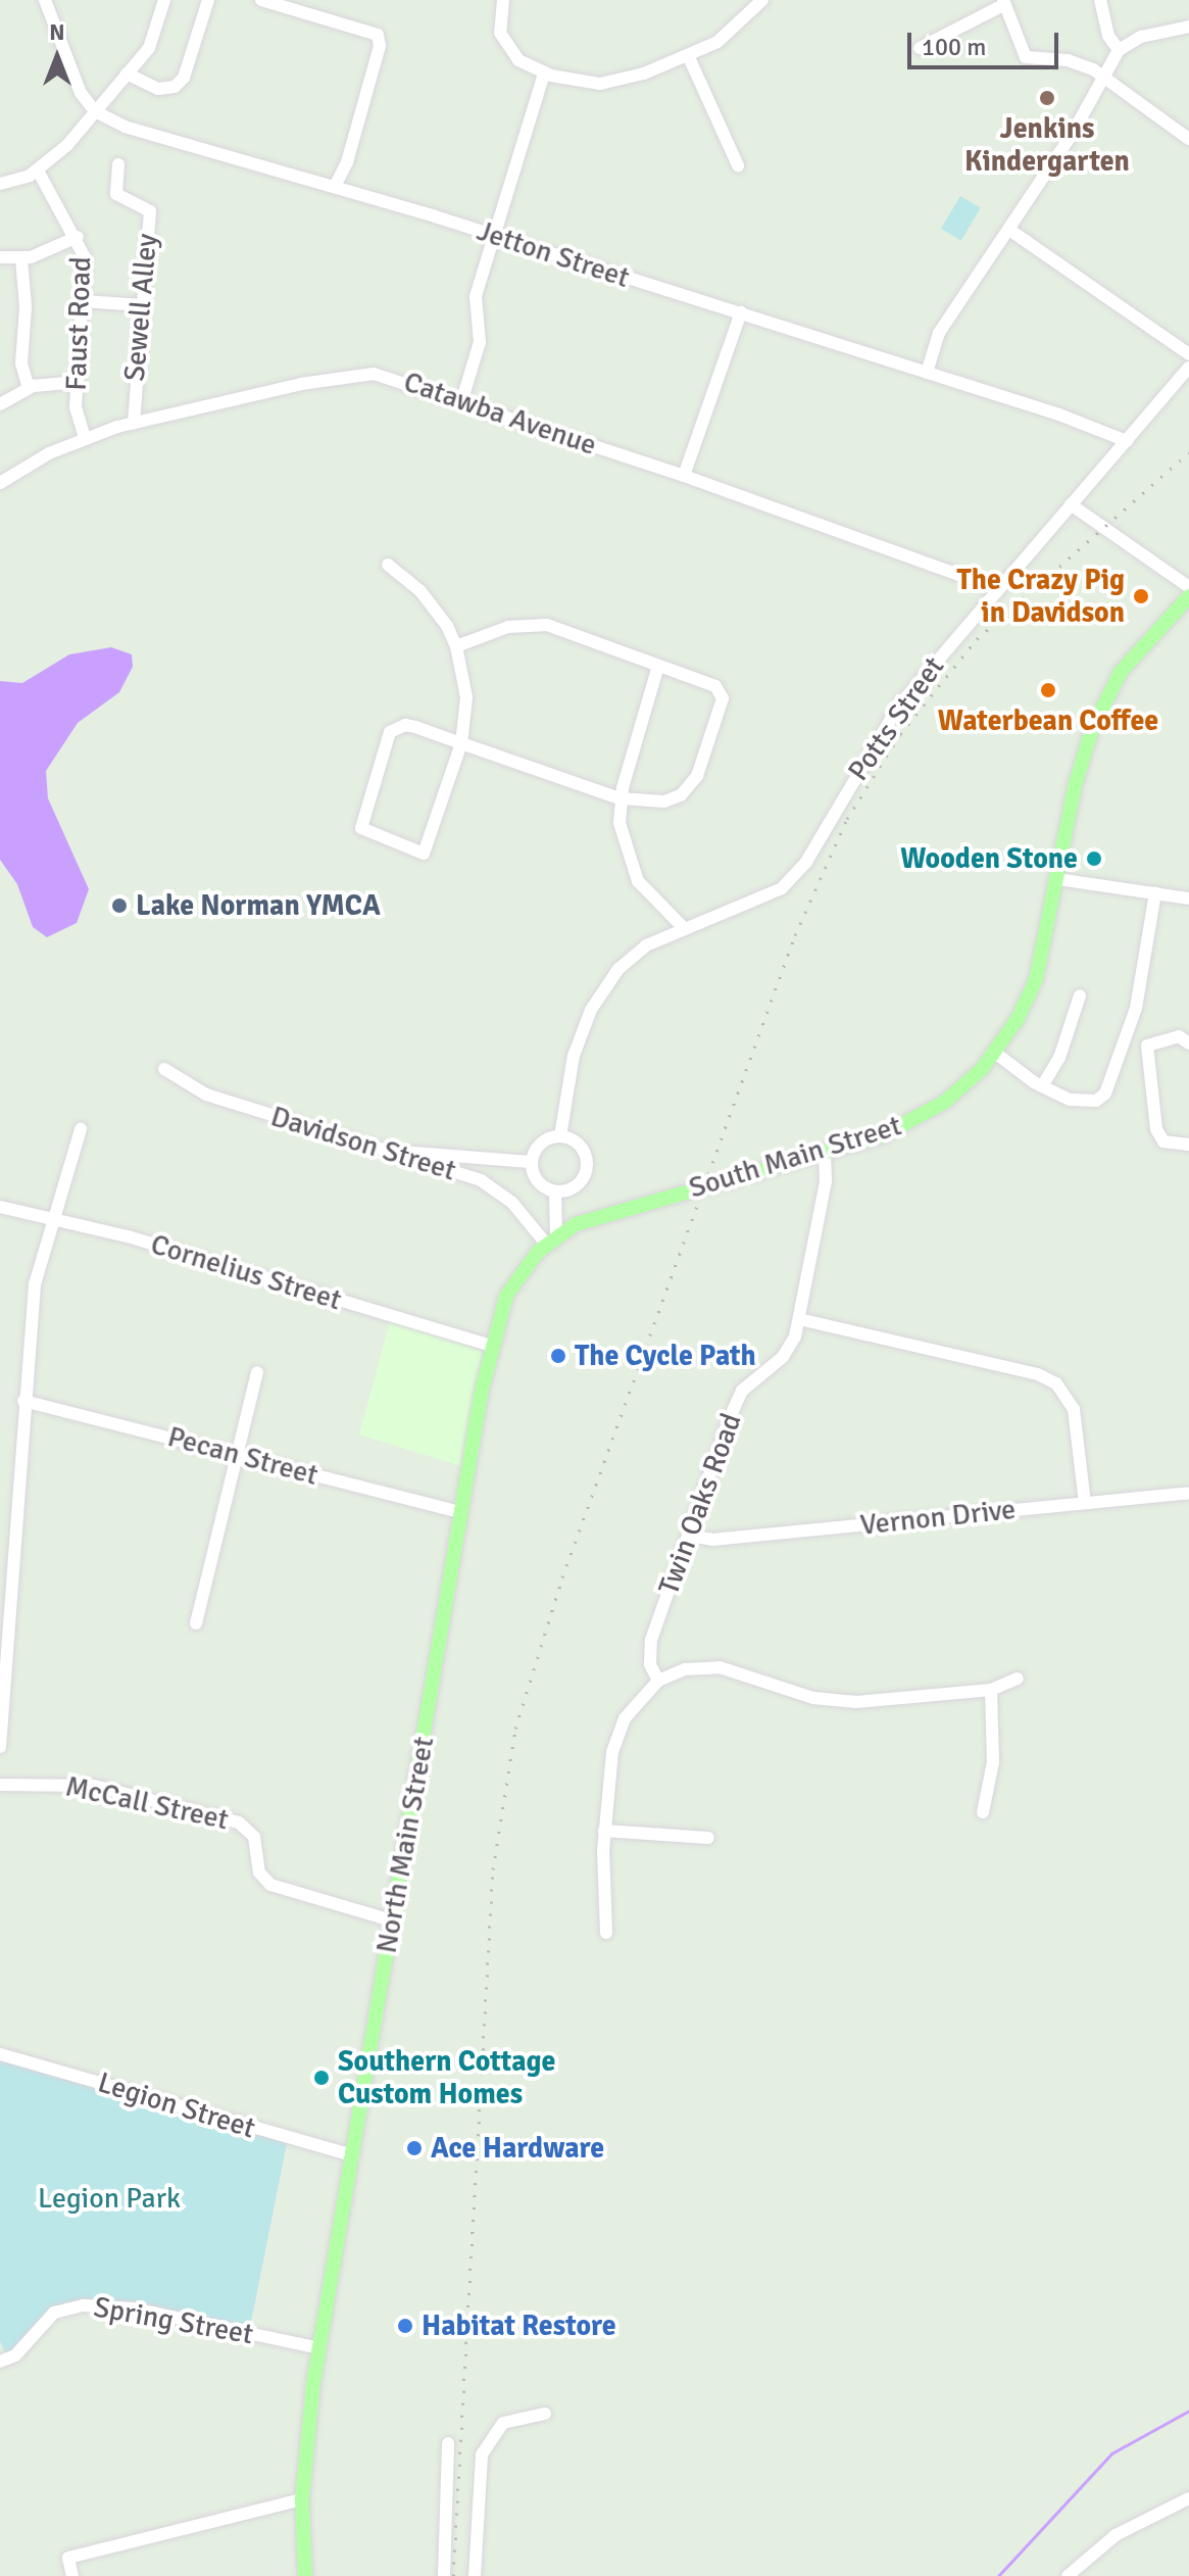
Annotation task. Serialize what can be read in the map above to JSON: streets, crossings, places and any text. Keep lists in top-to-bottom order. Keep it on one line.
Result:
{"streets":{"main road":["South Main Street","North Main Street"],"street":["Jetton Street","Sewell Alley","Faust Road","Catawba Avenue","Potts Street","Davidson Street","Cornelius Street","Pecan Street","Twin Oaks Road","Vernon Drive","McCall Street","Legion Street","Spring Street"]},"crossings":[["Jetton Street","Potts Street"],["Sewell Alley","Catawba Avenue"],["Faust Road","Catawba Avenue"],["Catawba Avenue","Potts Street"],["Davidson Street","North Main Street"],["South Main Street","Twin Oaks Road"],["South Main Street","North Main Street"],["Cornelius Street","North Main Street"],["Pecan Street","North Main Street"],["Twin Oaks Road","Vernon Drive"],["McCall Street","North Main Street"],["North Main Street","Legion Street"],["North Main Street","Spring Street"]],"parks":["Legion Park"],"places":["Jenkins Kindergarten","The Crazy Pig in Davidson","Waterbean Coffee","Wooden Stone","Lake Norman YMCA","The Cycle Path","Southern Cottage Custom Homes","Ace Hardware","Habitat Restore"],"scale_bar":"100 m","north":"top"}
